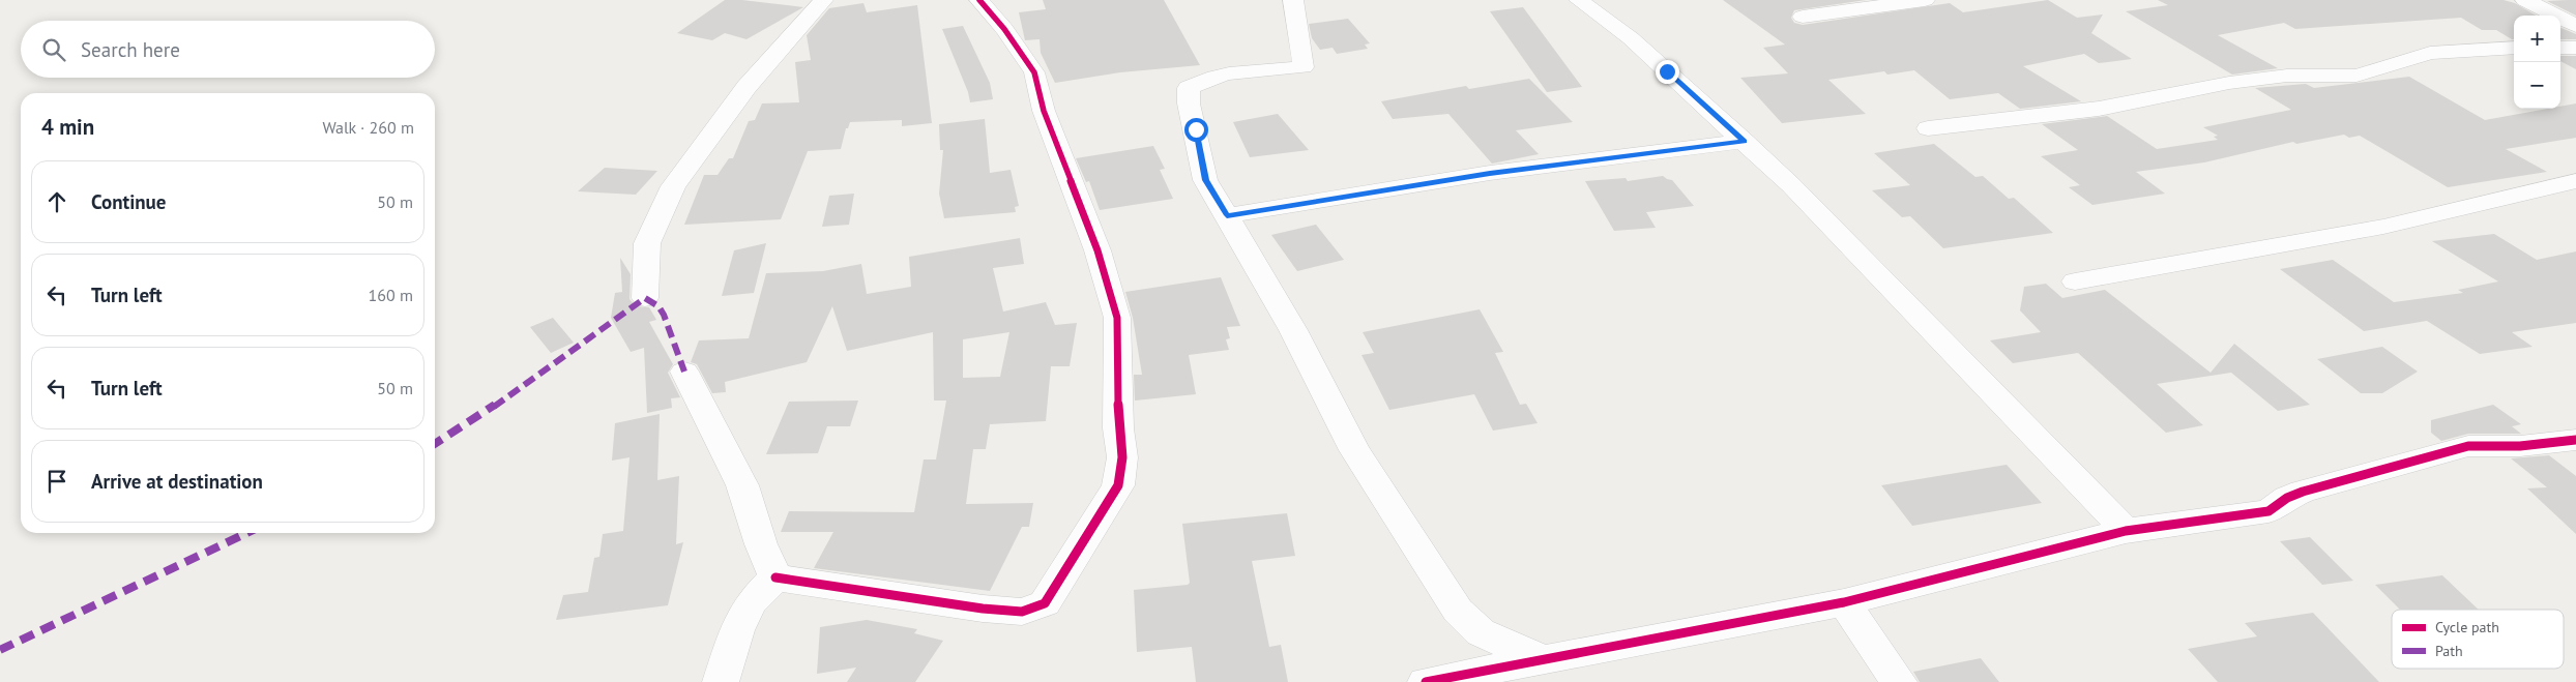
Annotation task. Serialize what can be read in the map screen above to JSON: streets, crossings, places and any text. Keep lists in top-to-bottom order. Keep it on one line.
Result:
{"legend":["Cycle path","Path"],"page":{"map_buttons":["+","−"],"search":"Search here","heading":["4 min","Walk · 260 m"],"list":[["Continue","50 m"],["Turn left","160 m"],["Turn left","50 m"],"Arrive at destination"]}}
